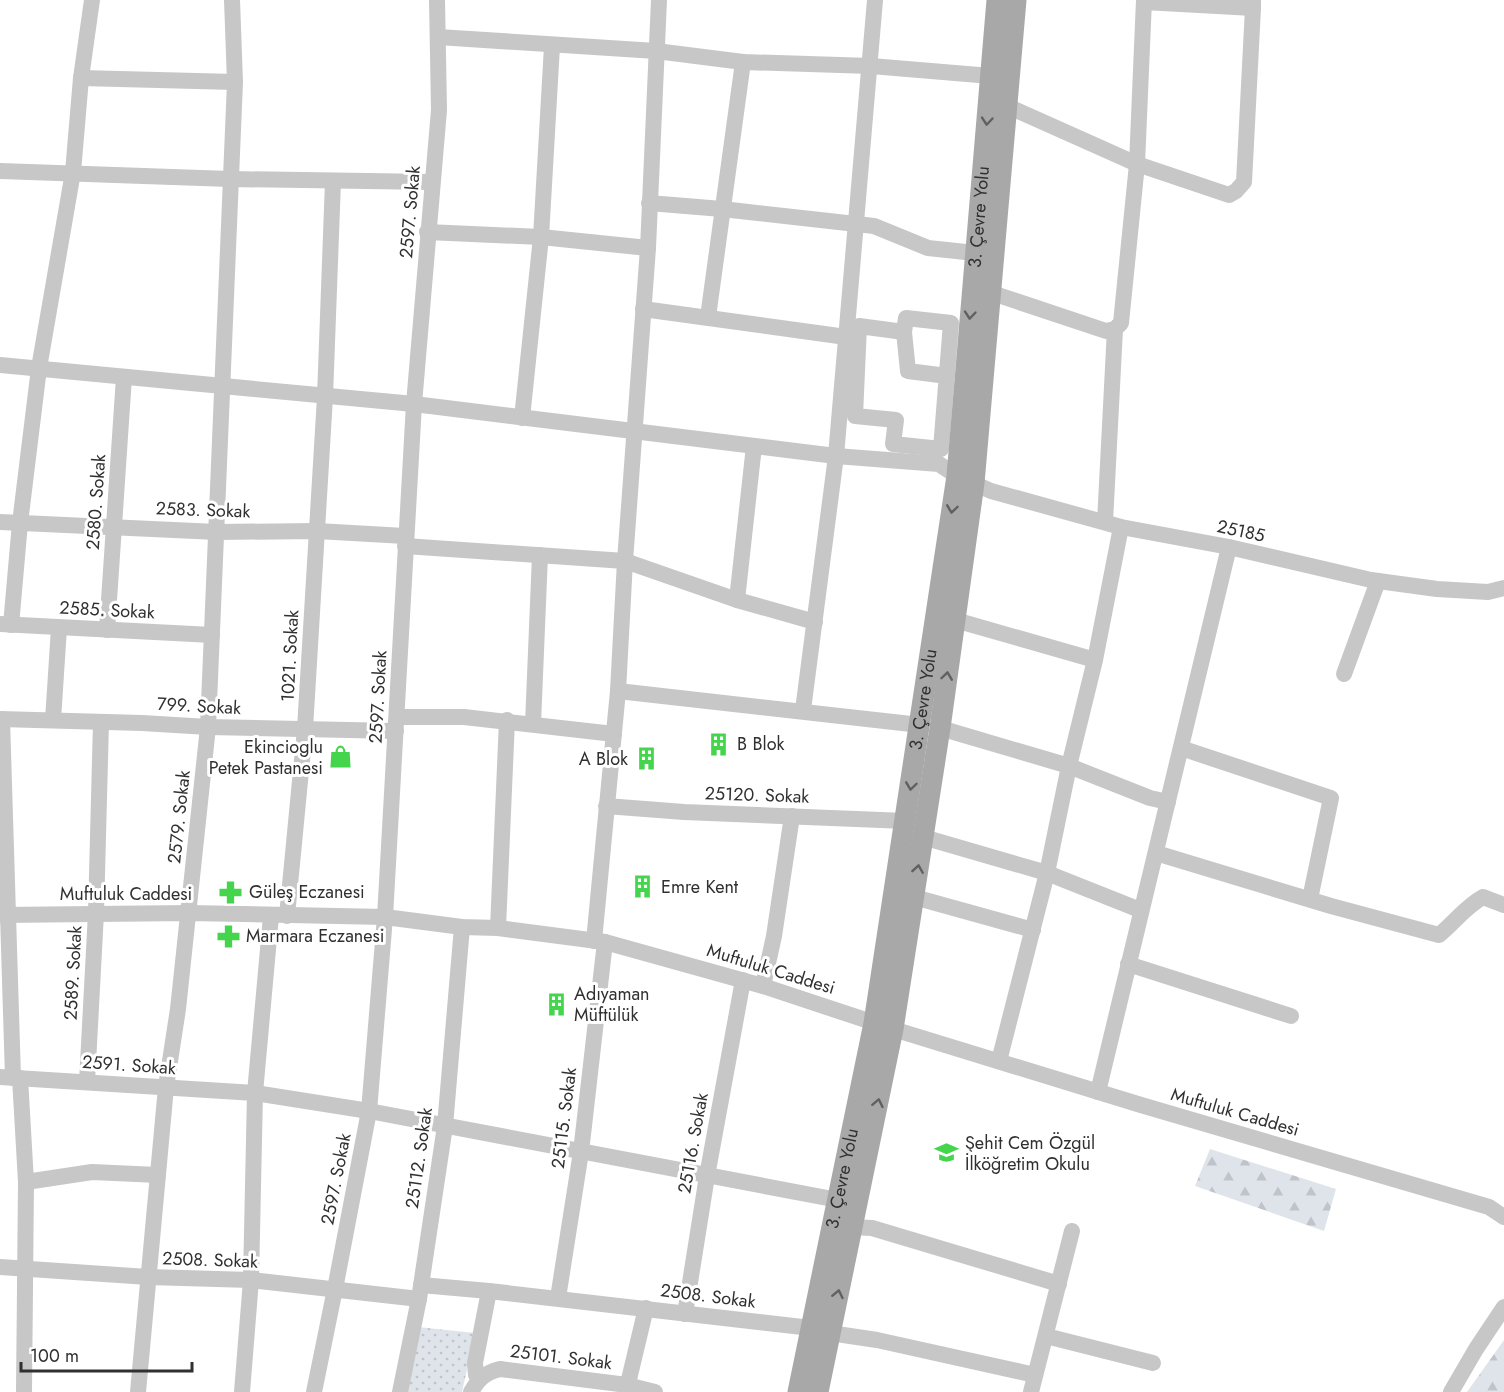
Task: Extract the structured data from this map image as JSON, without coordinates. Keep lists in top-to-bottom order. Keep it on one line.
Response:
{"streets":{"main road":["3. Çevre Yolu"],"street":["2597. Sokak","2580. Sokak","2583. Sokak","25185","2585. Sokak","1021. Sokak","799. Sokak","25120. Sokak","2579. Sokak","Muftuluk Caddesi","2589. Sokak","2591. Sokak","25115. Sokak","25116. Sokak","25112. Sokak","2508. Sokak","25101. Sokak"]},"crossings":[["2597. Sokak","2583. Sokak"],["2597. Sokak","25185"],["2597. Sokak","799. Sokak"],["2597. Sokak","Muftuluk Caddesi"],["2597. Sokak","2591. Sokak"],["2597. Sokak","2508. Sokak"],["3. Çevre Yolu","25185"],["3. Çevre Yolu","25120. Sokak"],["3. Çevre Yolu","Muftuluk Caddesi"],["3. Çevre Yolu","2591. Sokak"],["3. Çevre Yolu","2508. Sokak"],["2580. Sokak","2583. Sokak"],["2580. Sokak","25185"],["2580. Sokak","2585. Sokak"],["2583. Sokak","1021. Sokak"],["2583. Sokak","2579. Sokak"],["2583. Sokak","25115. Sokak"],["25185","1021. Sokak"],["25185","2579. Sokak"],["25185","25115. Sokak"],["2585. Sokak","2579. Sokak"],["1021. Sokak","799. Sokak"],["1021. Sokak","Muftuluk Caddesi"],["1021. Sokak","2591. Sokak"],["1021. Sokak","2508. Sokak"],["799. Sokak","2579. Sokak"],["799. Sokak","2589. Sokak"],["799. Sokak","25115. Sokak"],["25120. Sokak","25115. Sokak"],["2579. Sokak","Muftuluk Caddesi"],["2579. Sokak","2591. Sokak"],["2579. Sokak","2508. Sokak"],["Muftuluk Caddesi","2589. Sokak"],["Muftuluk Caddesi","25115. Sokak"],["Muftuluk Caddesi","25116. Sokak"],["Muftuluk Caddesi","25112. Sokak"],["2589. Sokak","2591. Sokak"],["2591. Sokak","25115. Sokak"],["2591. Sokak","25116. Sokak"],["2591. Sokak","25112. Sokak"],["25115. Sokak","2508. Sokak"],["25116. Sokak","2508. Sokak"],["25112. Sokak","2508. Sokak"]],"places":{"building":["B Blok","A Blok","Emre Kent","Adıyaman Müftülük"],"shop":["Ekincioglu Petek Pastanesi"],"pharmacy":["Güleş Eczanesi","Marmara Eczanesi"],"school or university":["Şehit Cem Özgül İlköğretim Okulu"]},"scale_bar":"100 m"}
